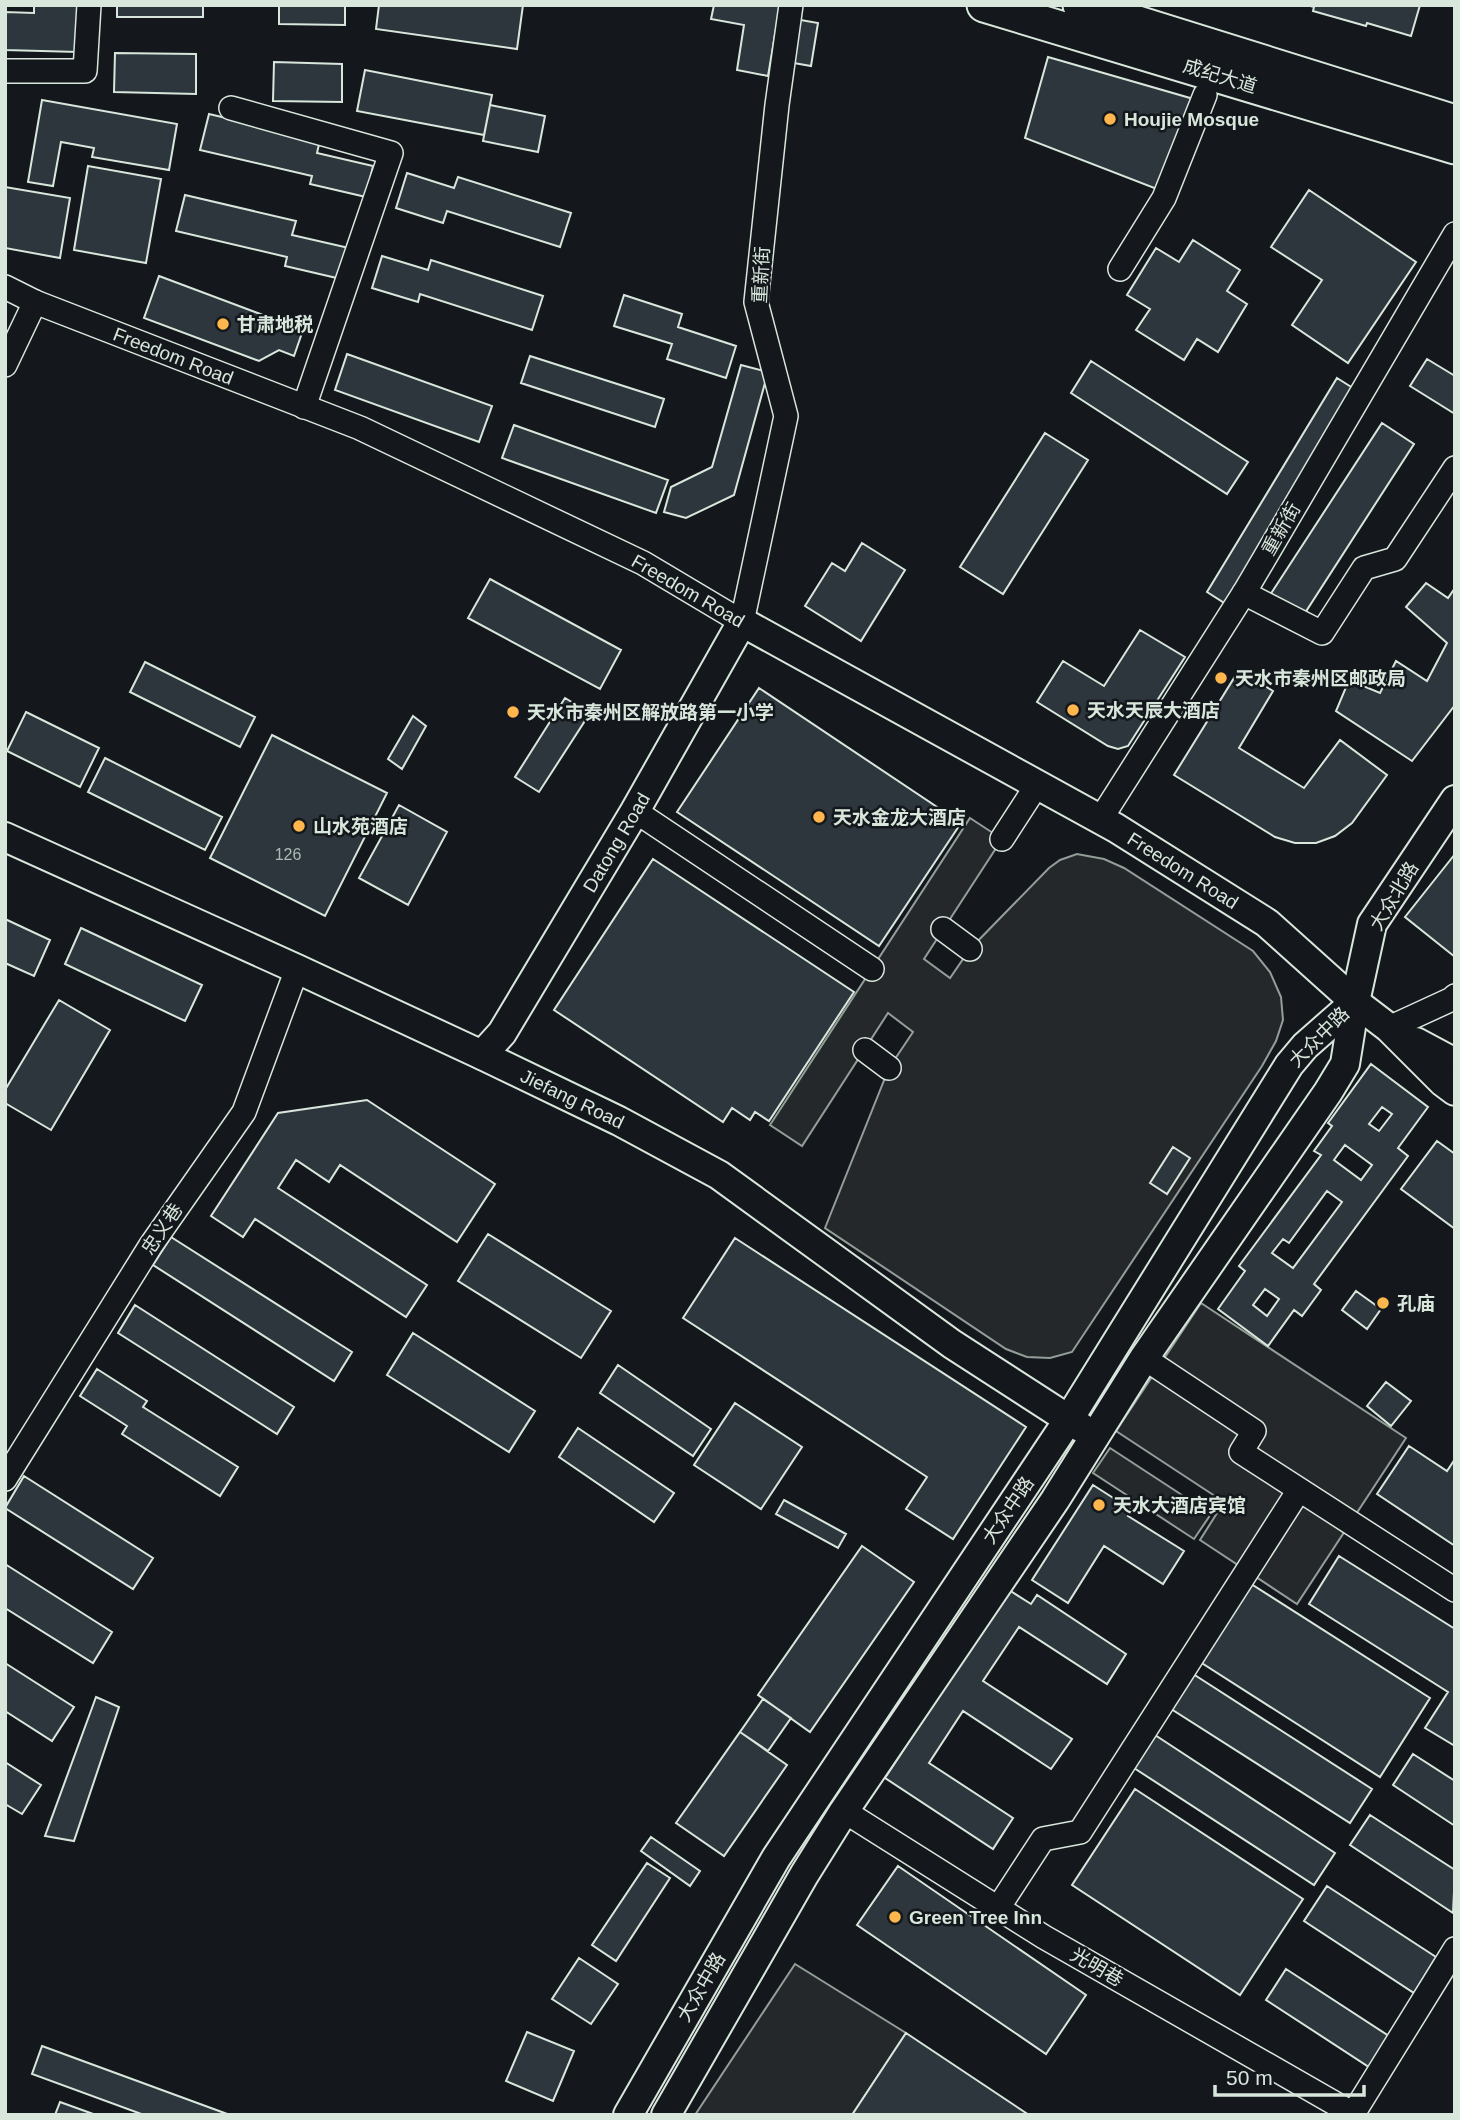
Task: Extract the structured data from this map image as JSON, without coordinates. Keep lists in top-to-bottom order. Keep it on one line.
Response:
{"streets":{"highway":["成纪大道"],"main road":["Freedom Road","Datong Road","大众北路","大众中路","Jiefang Road"],"street":["重新街","忠义巷","光明巷"]},"crossings":[["重新街","Freedom Road"],["重新街","Datong Road"],["Freedom Road","Datong Road"],["Freedom Road","大众北路"],["Freedom Road","大众中路"],["Datong Road","Jiefang Road"],["大众北路","大众中路"],["大众中路","Jiefang Road"],["大众中路","光明巷"],["Jiefang Road","忠义巷"]],"places":["Houjie Mosque","甘肃地税","天水市秦州区邮政局","天水天辰大酒店","天水市秦州区解放路第一小学","天水金龙大酒店","山水苑酒店","孔庙","天水大酒店宾馆","Green Tree Inn"],"house_numbers":["126"],"scale_bar":"50 m"}
